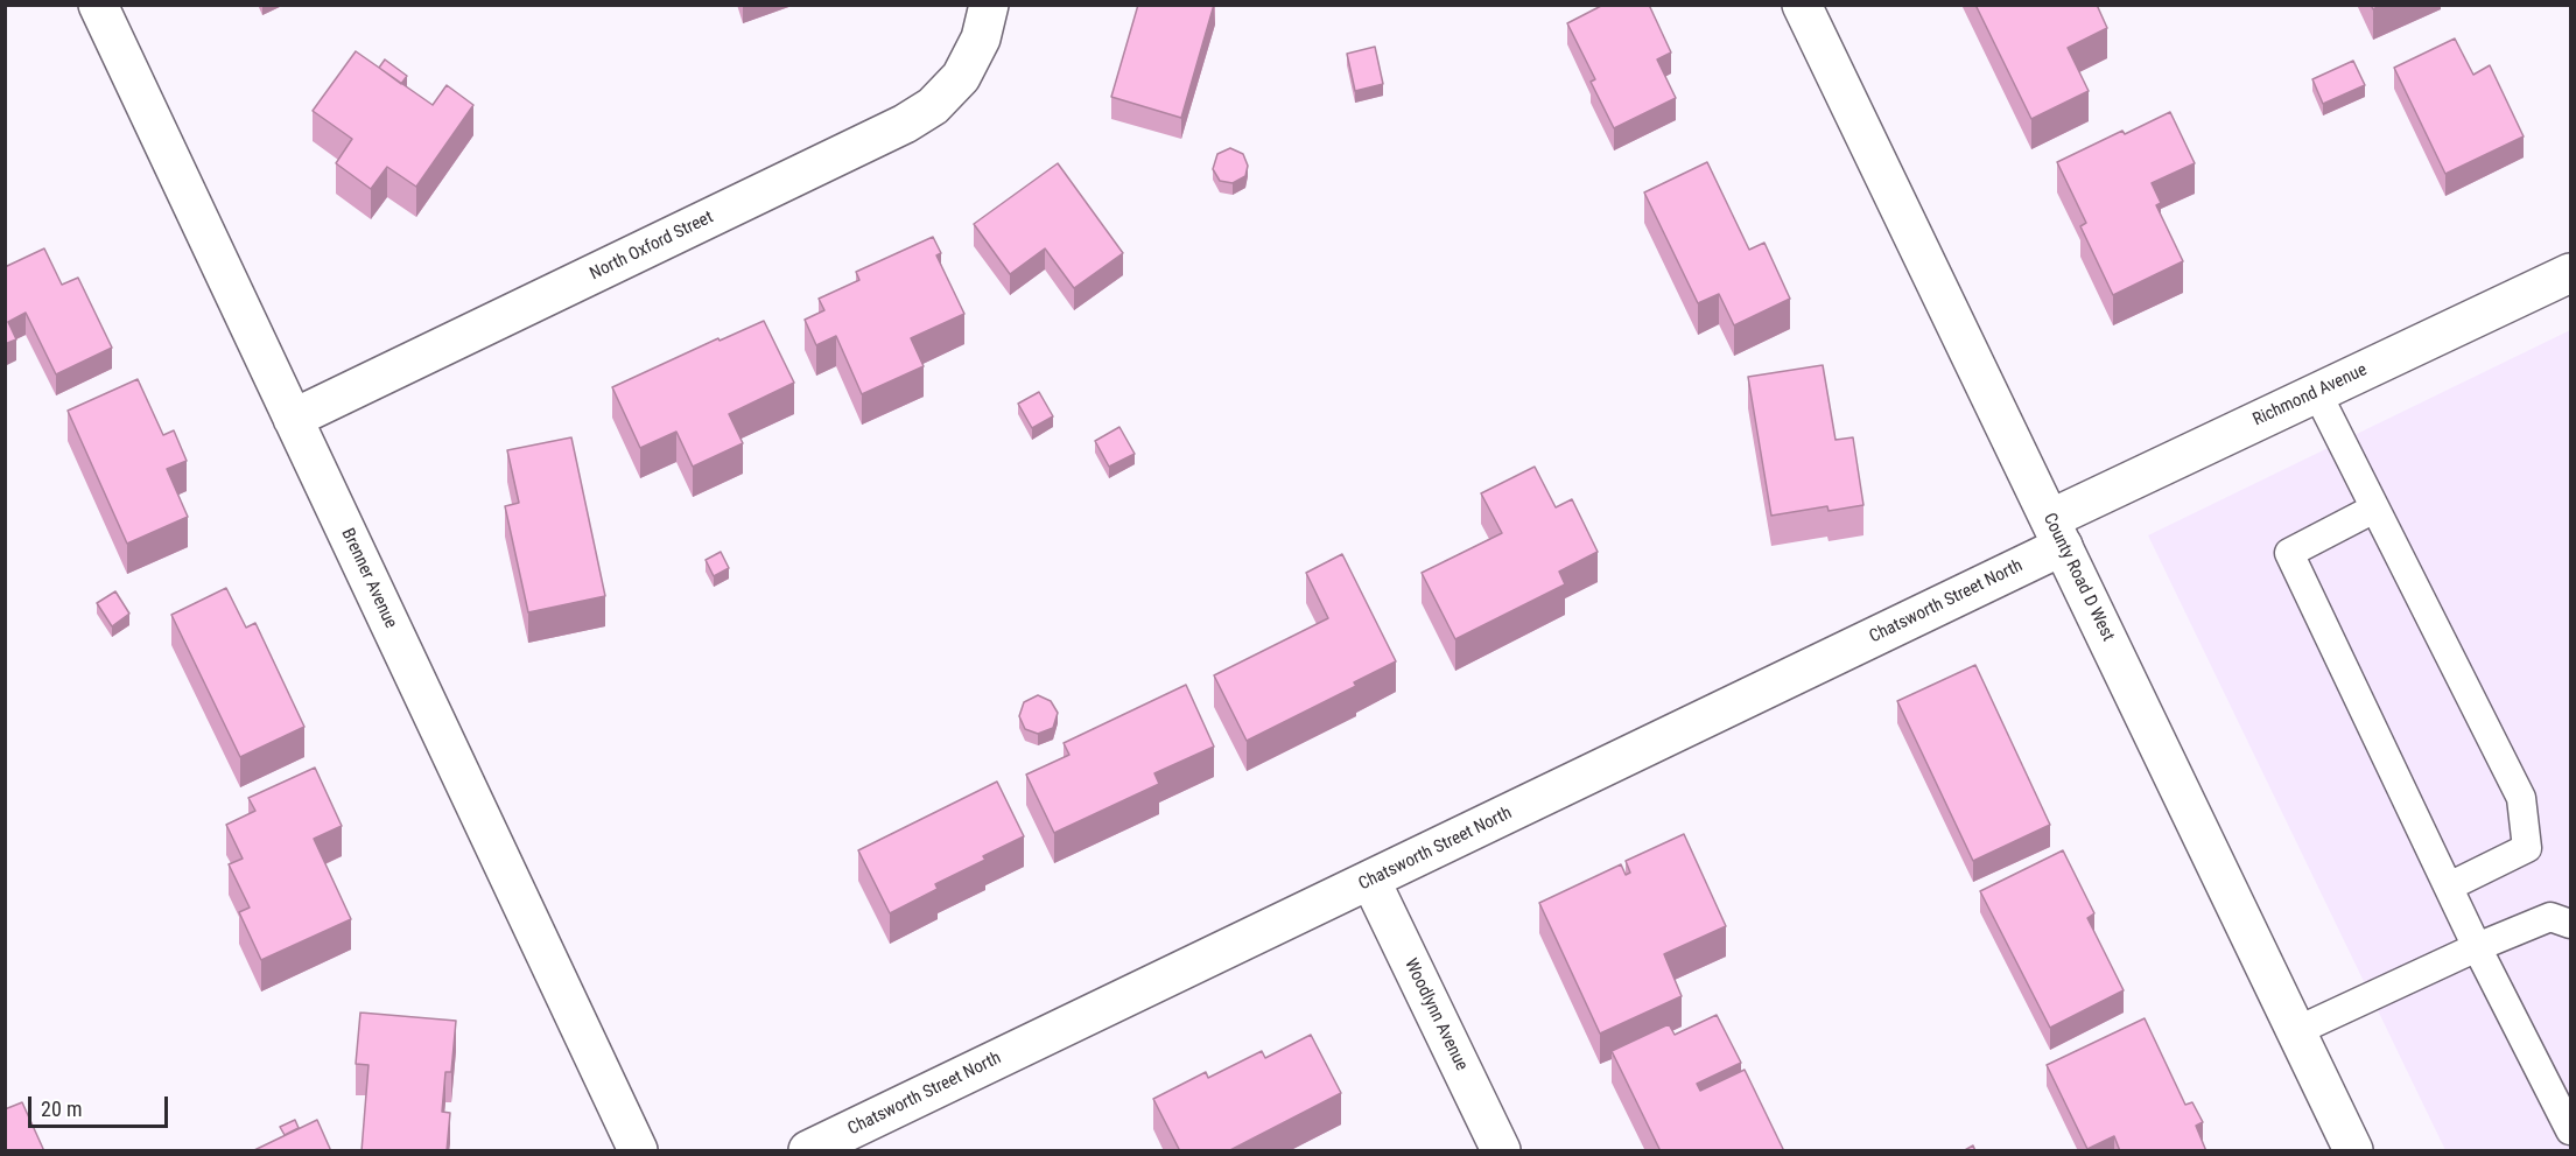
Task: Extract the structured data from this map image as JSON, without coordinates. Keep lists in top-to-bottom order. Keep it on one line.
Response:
{"streets":{"street":["North Oxford Street","Richmond Avenue","County Road D West","Brenner Avenue","Chatsworth Street North","Woodlynn Avenue"]},"crossings":[["North Oxford Street","Brenner Avenue"],["Richmond Avenue","County Road D West"],["Richmond Avenue","Chatsworth Street North"],["County Road D West","Chatsworth Street North"],["Chatsworth Street North","Woodlynn Avenue"]],"scale_bar":"20 m"}
